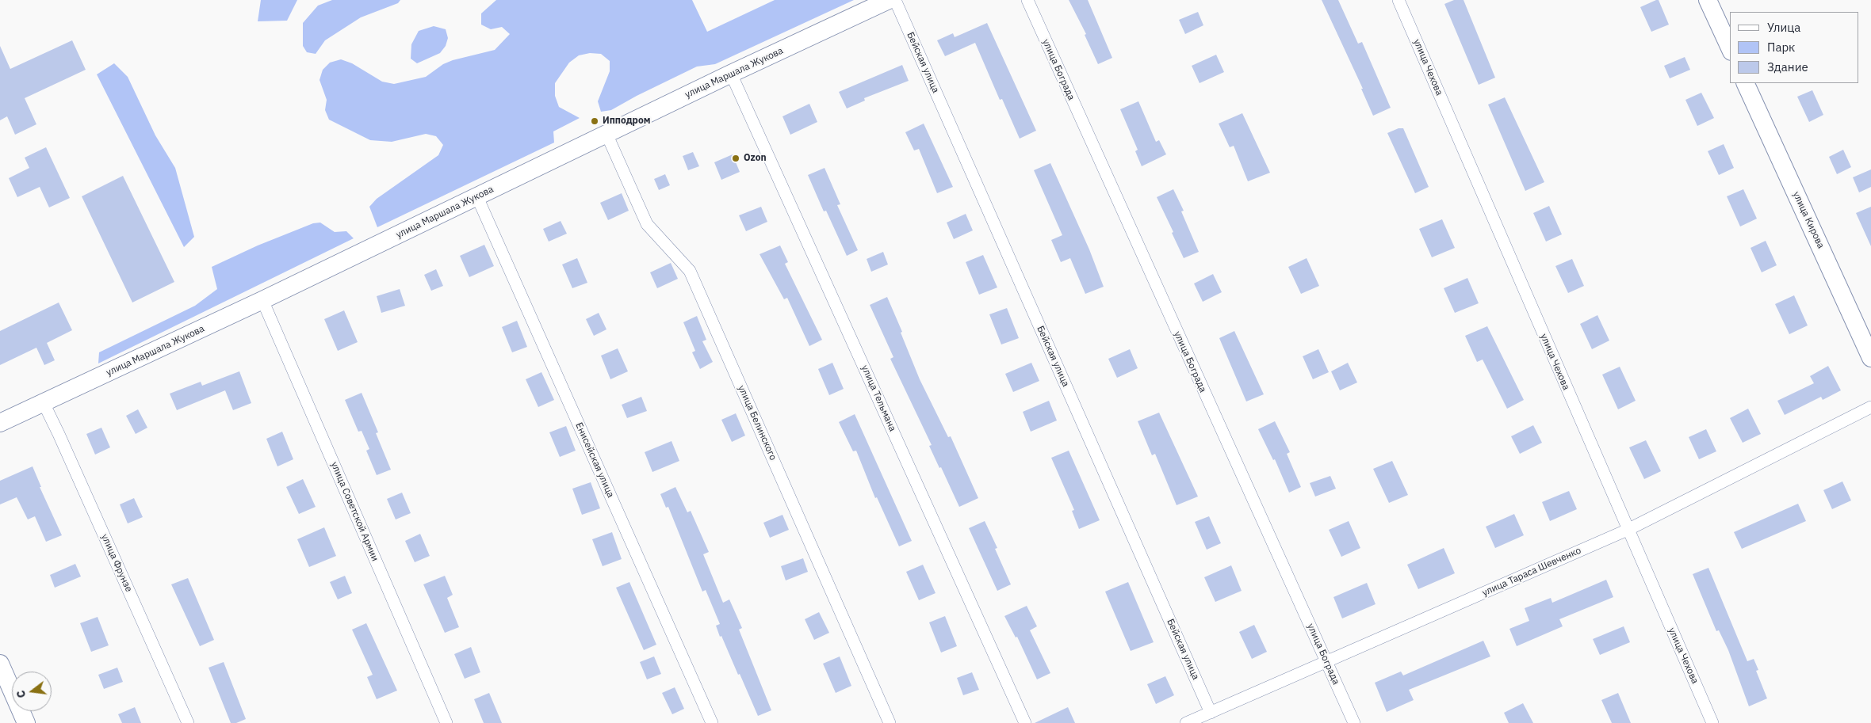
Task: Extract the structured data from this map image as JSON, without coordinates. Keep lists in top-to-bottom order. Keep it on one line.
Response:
{"streets":{"main road":["улица Маршала Жукова","улица Кирова"],"street":["Бейская улица","улица Чехова","улица Бограда","улица Тельмана","улица Белинского","Енисейская улица","улица Советской Армии","улица Фрунзе","улица Тараса Шевченко"]},"crossings":[["Бейская улица","улица Тараса Шевченко"],["улица Чехова","улица Тараса Шевченко"],["улица Бограда","улица Тараса Шевченко"],["улица Маршала Жукова","улица Тельмана"],["улица Маршала Жукова","улица Белинского"],["улица Маршала Жукова","Енисейская улица"],["улица Маршала Жукова","улица Советской Армии"],["улица Маршала Жукова","улица Фрунзе"]],"places":["Ипподром","Ozon"],"legend":["Улица","Парк","Здание"],"north":"left"}
